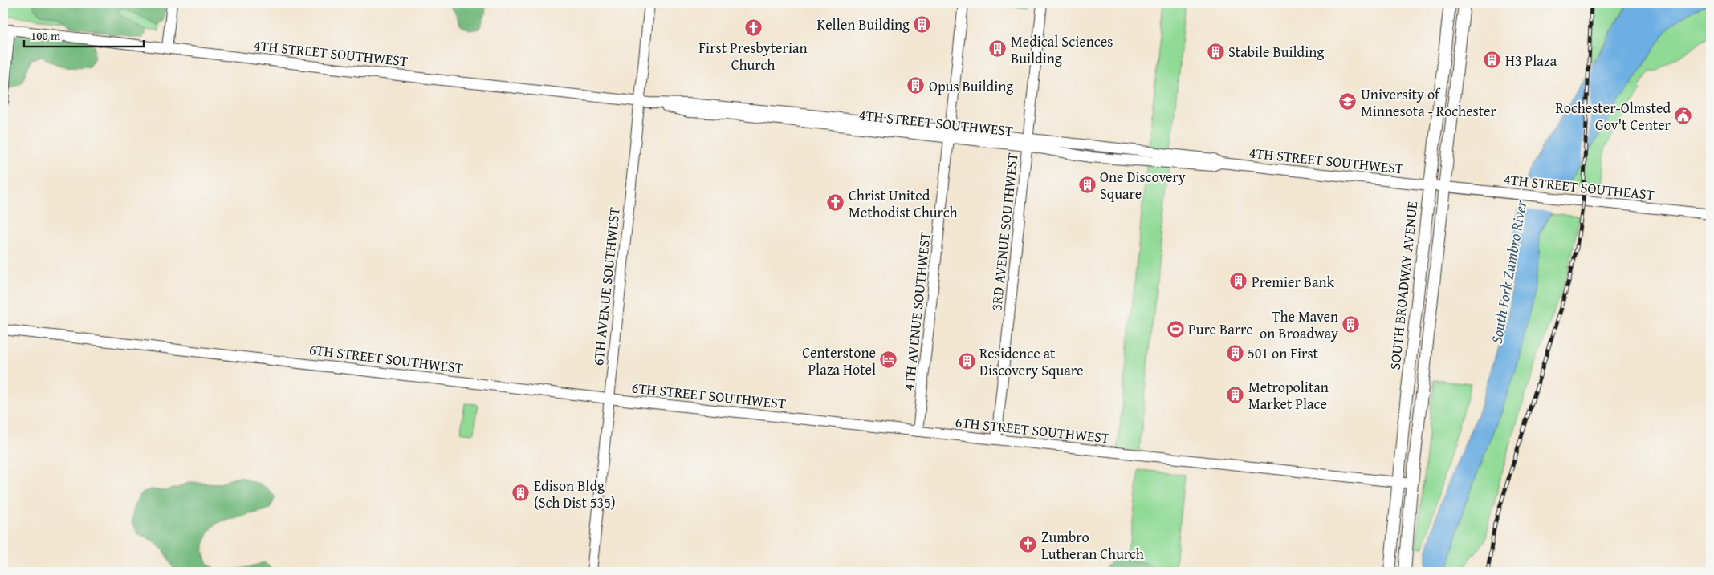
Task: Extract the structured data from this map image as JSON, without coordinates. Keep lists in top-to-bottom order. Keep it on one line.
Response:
{"streets":{"main road":["SOUTH BROADWAY AVENUE"],"street":["4TH STREET SOUTHWEST","4TH STREET SOUTHEAST","3RD AVENUE SOUTHWEST","6TH AVENUE SOUTHWEST","4TH AVENUE SOUTHWEST","6TH STREET SOUTHWEST"]},"crossings":[["4TH STREET SOUTHWEST","4TH STREET SOUTHEAST"],["4TH STREET SOUTHWEST","3RD AVENUE SOUTHWEST"],["4TH STREET SOUTHWEST","SOUTH BROADWAY AVENUE"],["4TH STREET SOUTHWEST","6TH AVENUE SOUTHWEST"],["4TH STREET SOUTHWEST","4TH AVENUE SOUTHWEST"],["3RD AVENUE SOUTHWEST","6TH STREET SOUTHWEST"],["SOUTH BROADWAY AVENUE","6TH STREET SOUTHWEST"],["6TH AVENUE SOUTHWEST","6TH STREET SOUTHWEST"],["4TH AVENUE SOUTHWEST","6TH STREET SOUTHWEST"]],"water":["South Fork Zumbro River"],"places":{"building":["Kellen Building","Medical Sciences Building","Stabile Building","H3 Plaza","Opus Building","One Discovery Square","Premier Bank","The Maven on Broadway","501 on First","Residence at Discovery Square","Metropolitan Market Place","Edison Bldg (Sch Dist 535)"],"church":["First Presbyterian Church","Christ United Methodist Church","Zumbro Lutheran Church"],"school or university":["University of Minnesota - Rochester"],"public building":["Rochester-Olmsted Gov't Center"],"sports":["Pure Barre"],"hotel":["Centerstone Plaza Hotel"]},"scale_bar":"100 m"}
